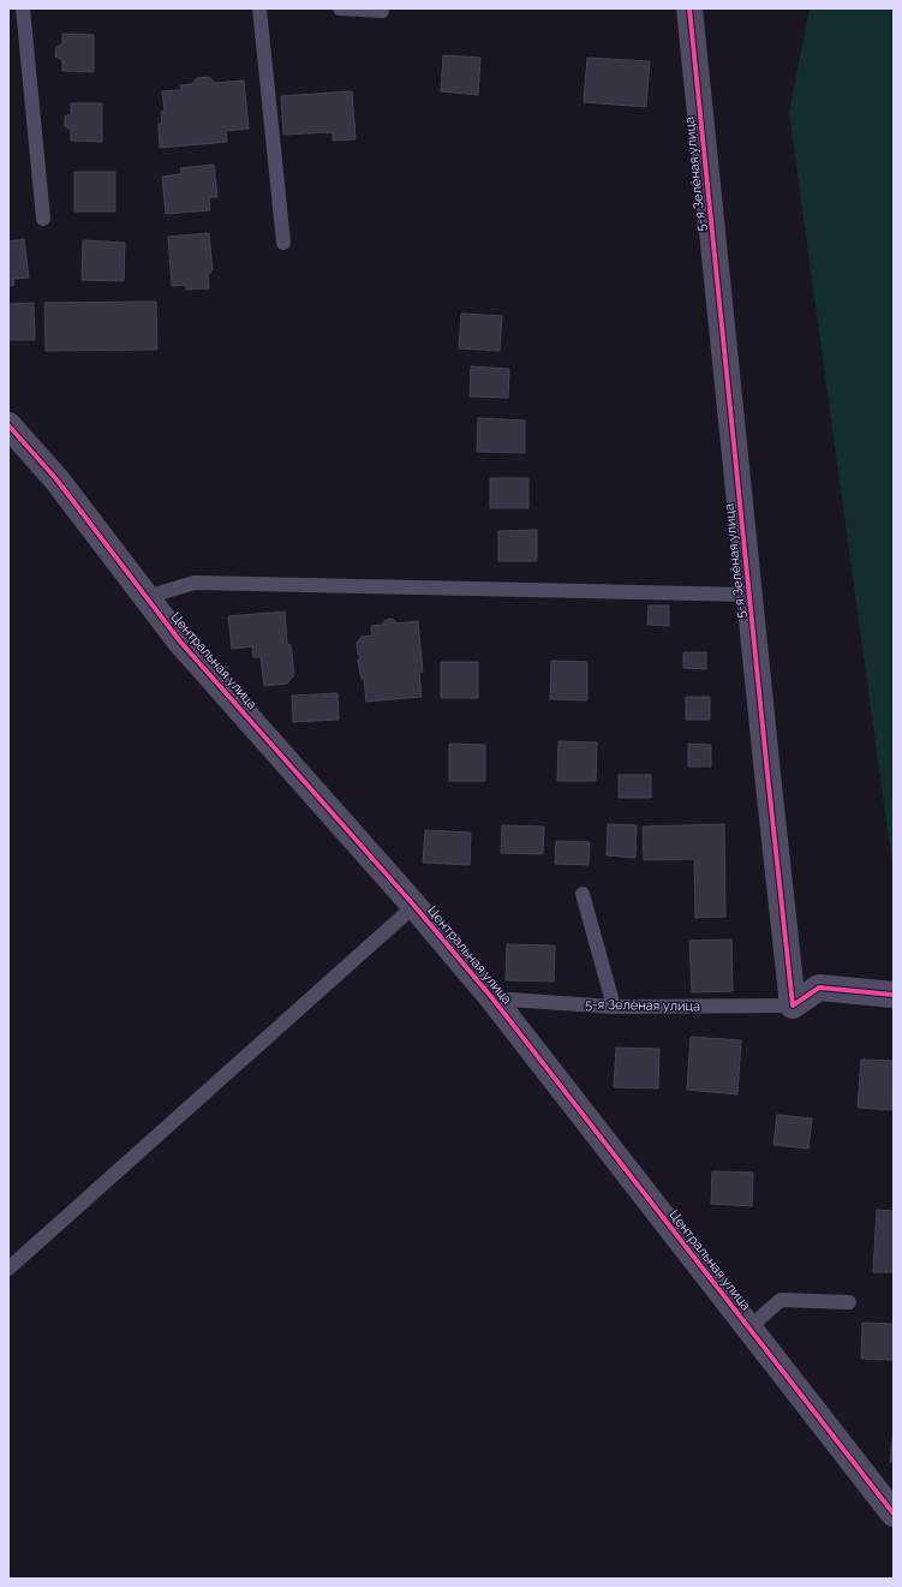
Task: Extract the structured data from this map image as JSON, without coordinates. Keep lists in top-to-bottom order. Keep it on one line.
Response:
{"streets":{"street":["5-я Зелёная улица","Центральная улица"]},"crossings":[["5-я Зелёная улица","Центральная улица"]]}
